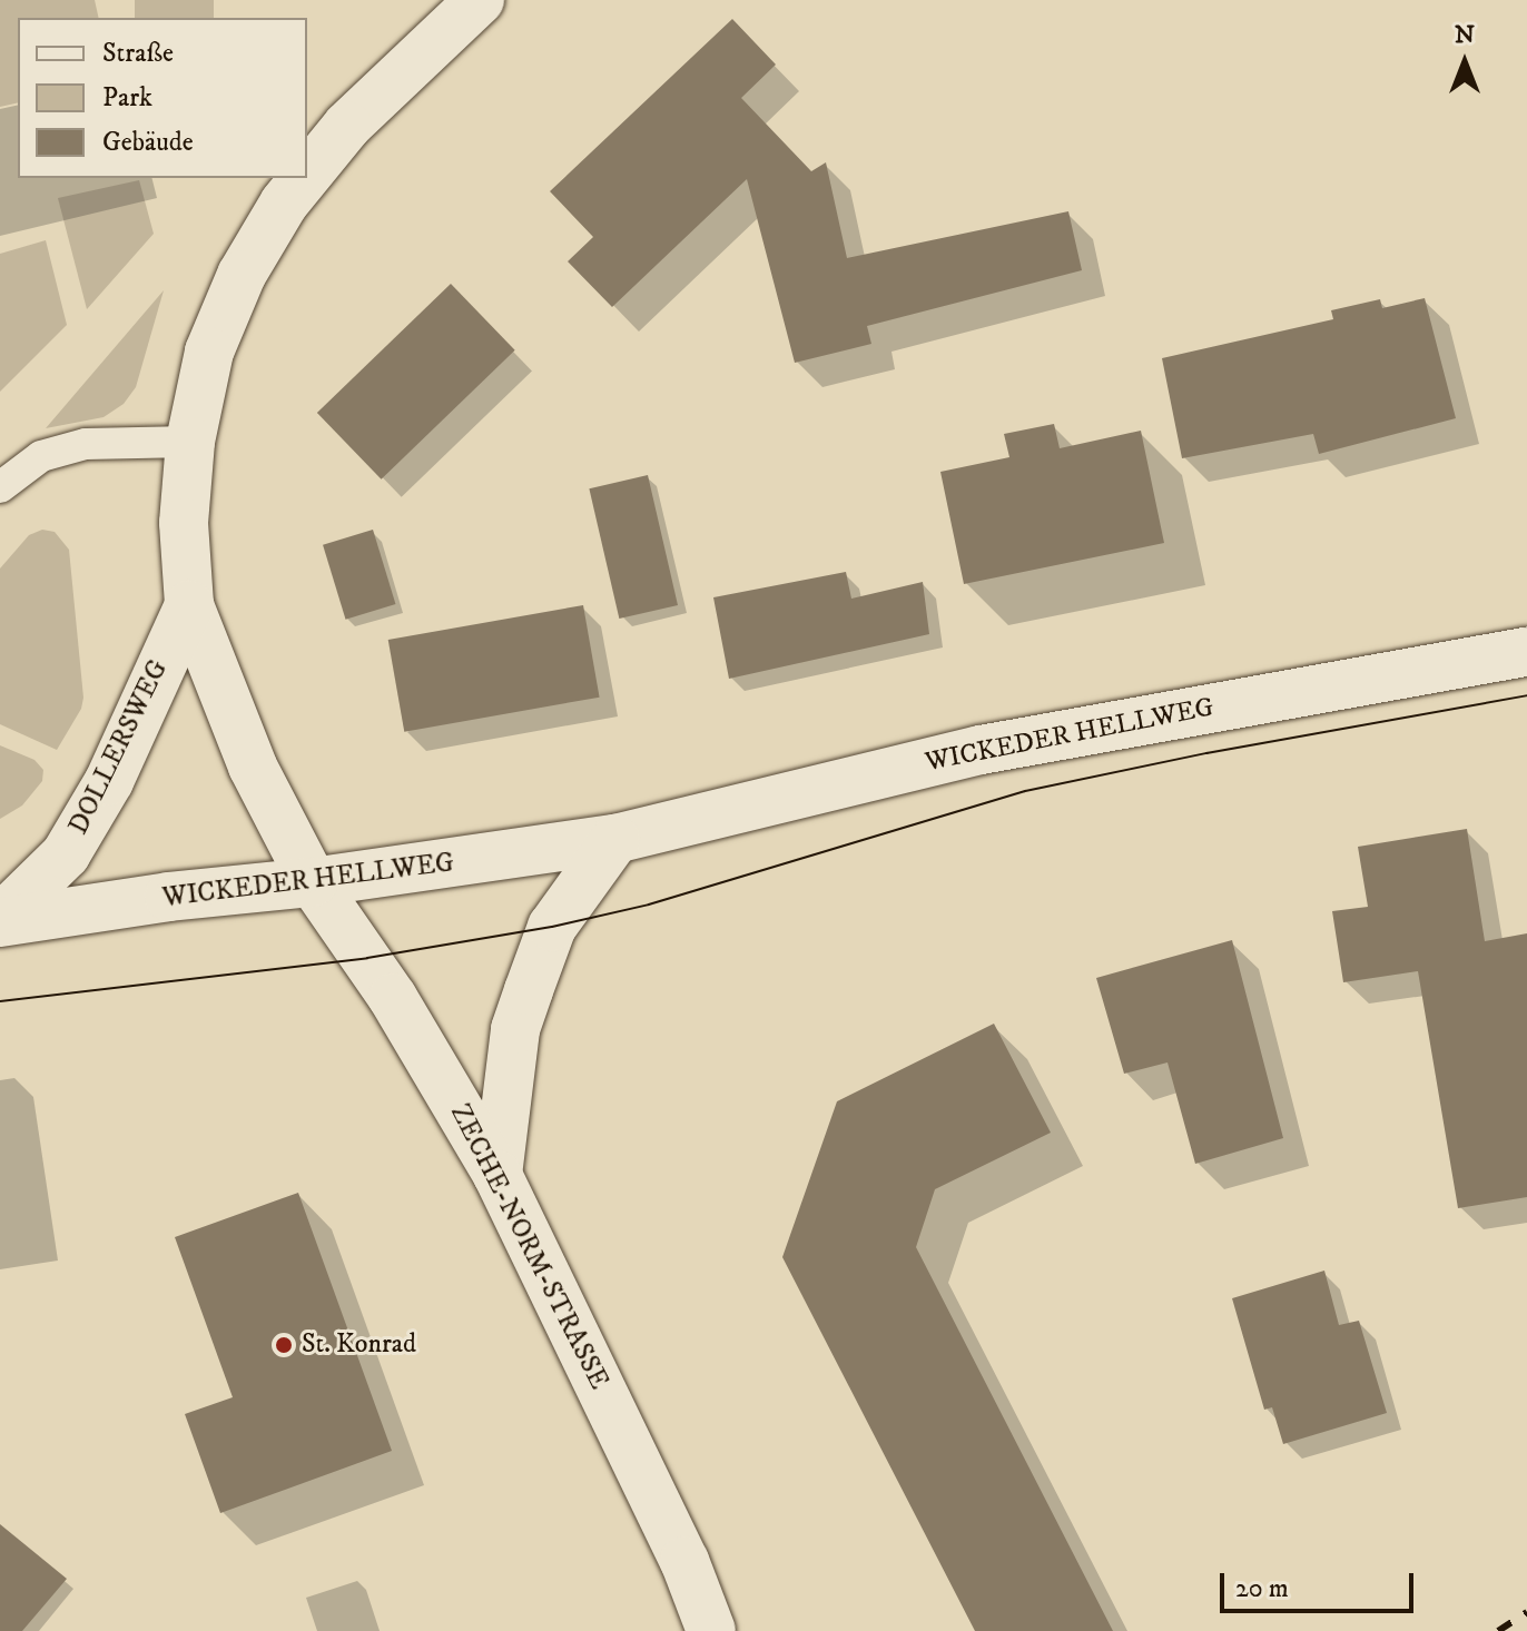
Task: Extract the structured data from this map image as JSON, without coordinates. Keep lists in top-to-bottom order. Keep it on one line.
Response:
{"streets":{"main road":["WICKEDER HELLWEG","DOLLERSWEG","ZECHE-NORM-STRASSE"]},"crossings":[["WICKEDER HELLWEG","DOLLERSWEG"],["WICKEDER HELLWEG","ZECHE-NORM-STRASSE"],["DOLLERSWEG","ZECHE-NORM-STRASSE"]],"places":["St. Konrad"],"legend":["Straße","Park","Gebäude"],"scale_bar":"20 m","north":"top"}
